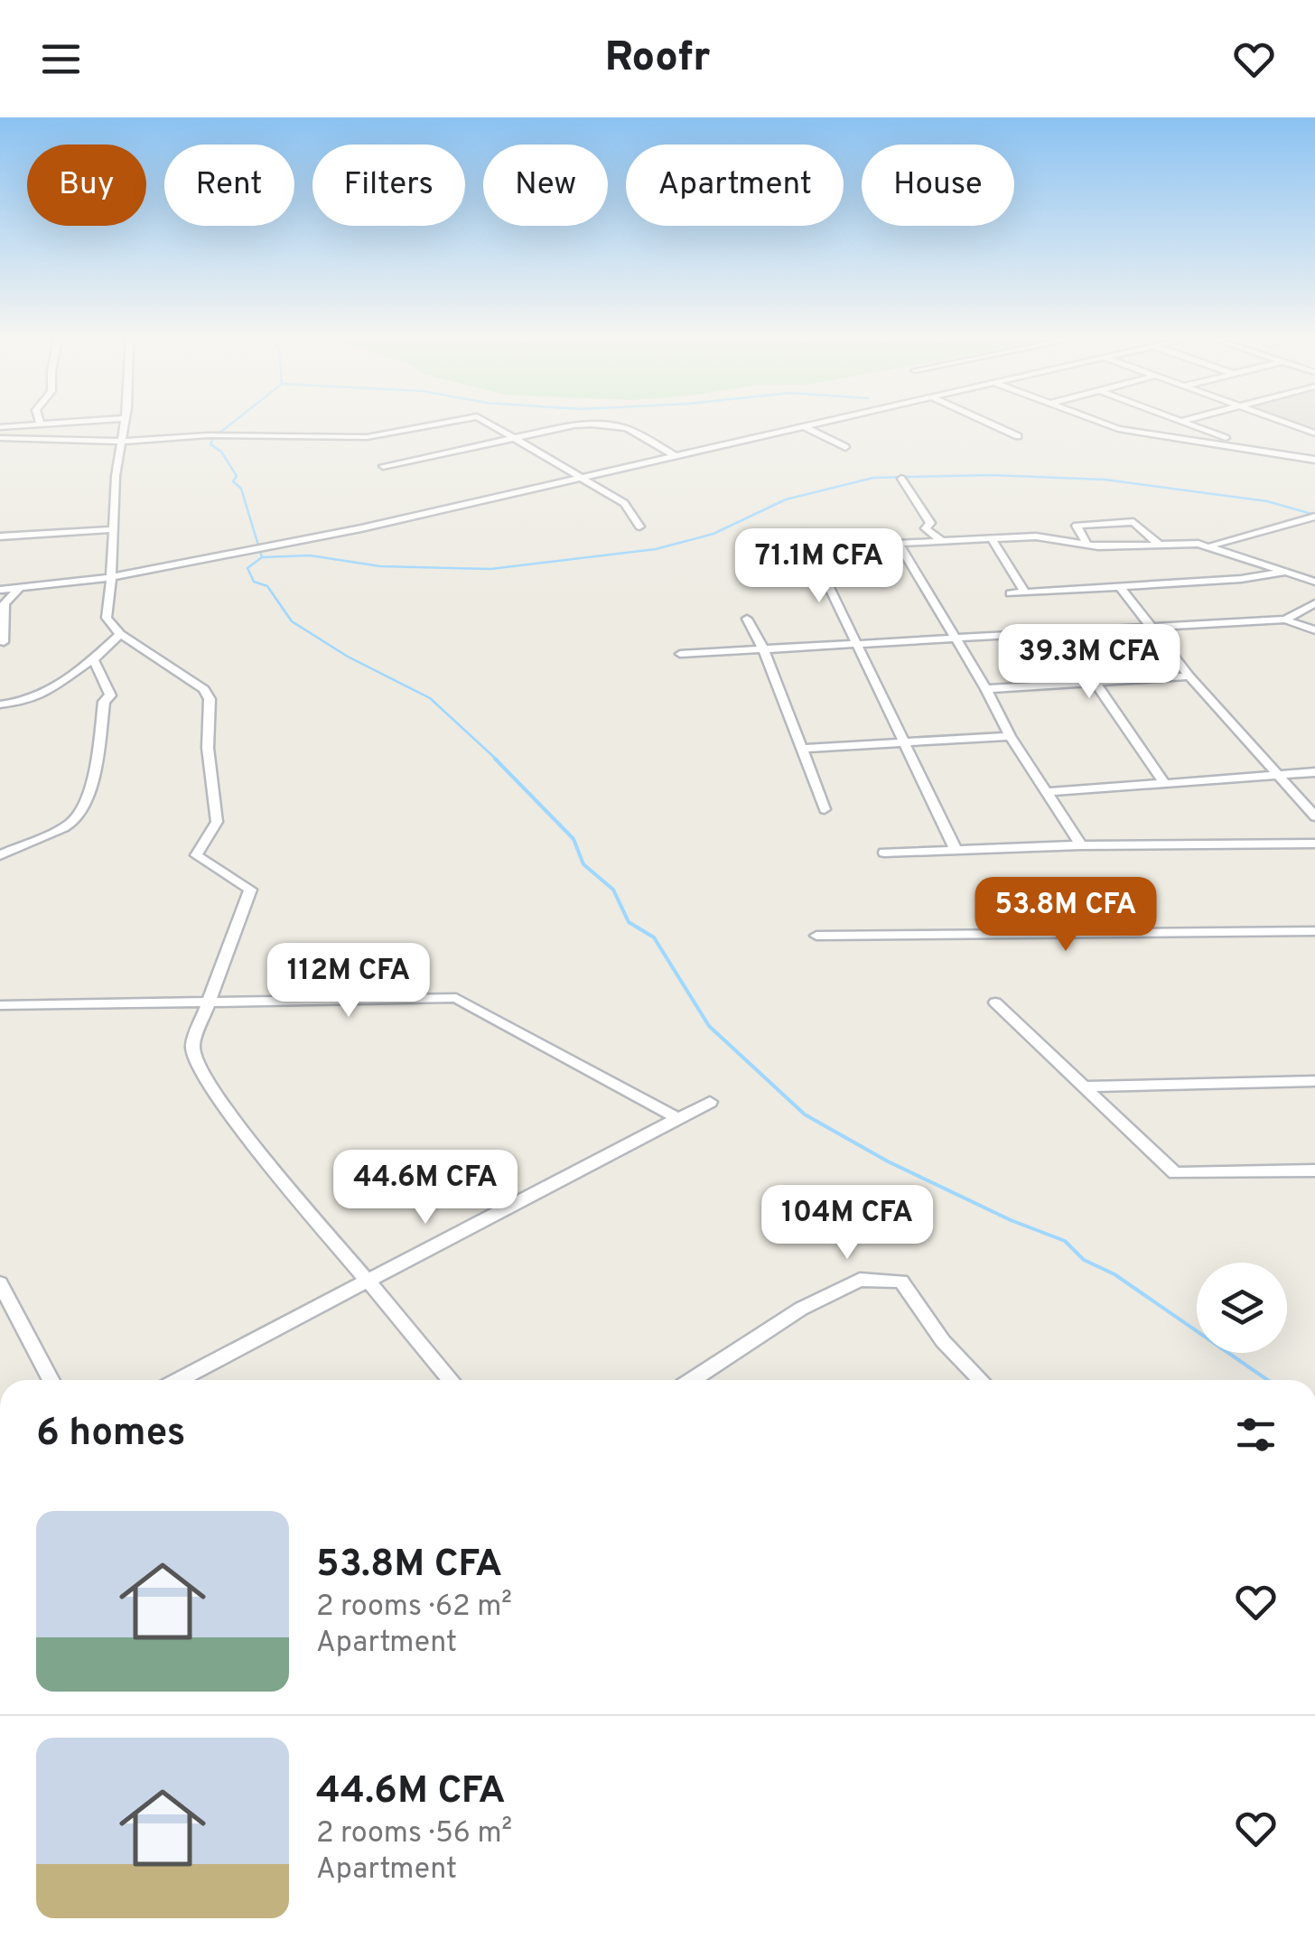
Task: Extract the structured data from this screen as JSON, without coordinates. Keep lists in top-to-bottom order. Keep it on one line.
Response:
{"page":{"header":"Roofr","chip":["Buy","Rent","Filters","New","Apartment","House"],"price":["71.1M CFA","39.3M CFA","53.8M CFA","112M CFA","44.6M CFA","104M CFA"],"heading":"6 homes","list":[{"name":"53.8M CFA","note":"2 rooms · 62 m² · Apartment"},{"name":"44.6M CFA","note":"2 rooms · 56 m² · Apartment"}]}}
